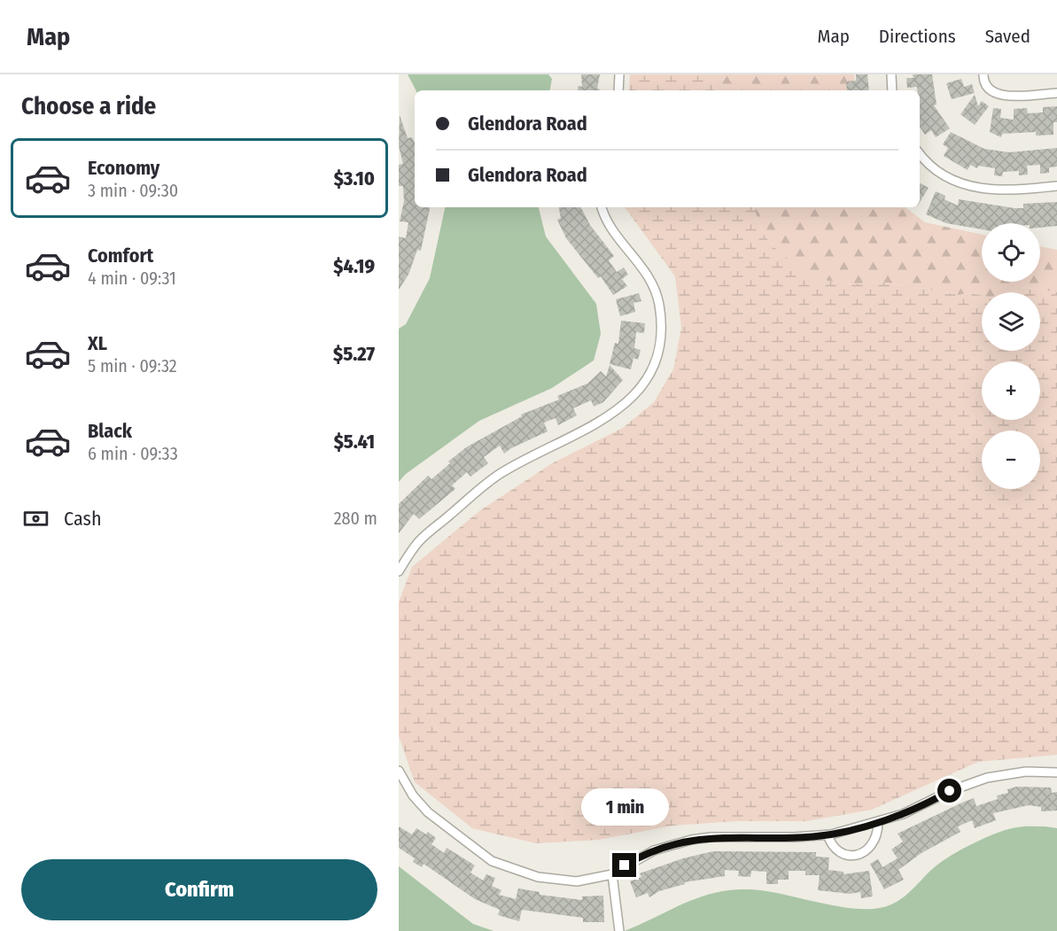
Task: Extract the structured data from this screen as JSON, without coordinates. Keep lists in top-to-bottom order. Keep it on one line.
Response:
{"page":{"header":"Map","nav":["Map","Directions","Saved"],"heading":"Choose a ride","banner":["Glendora Road","Glendora Road"],"list":[{"name":"Economy","note":"3 min · 09:30","value":"$3.10"},{"name":"Comfort","note":"4 min · 09:31","value":"$4.19"},{"name":"XL","note":"5 min · 09:32","value":"$5.27"},{"name":"Black","note":"6 min · 09:33","value":"$5.41"}],"map_buttons":["+","−"],"pay":["Cash","280 m"],"bubble":"1 min","buttons":"Confirm"}}
